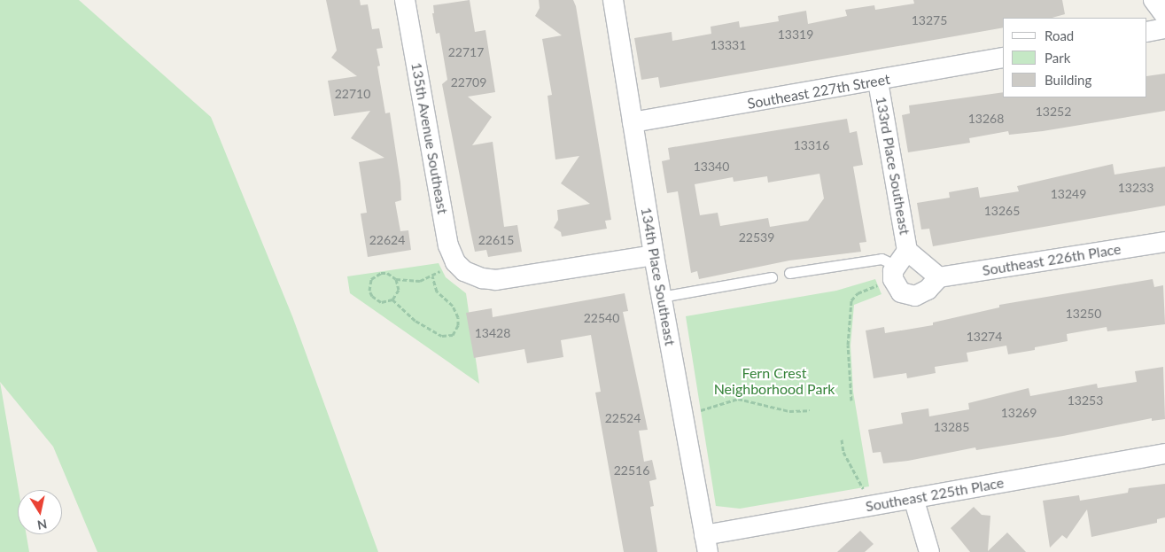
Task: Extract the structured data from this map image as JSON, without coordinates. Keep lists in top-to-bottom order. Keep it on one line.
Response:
{"streets":{"street":["Southeast 227th Street","135th Avenue Southeast","133rd Place Southeast","Southeast 226th Place","134th Place Southeast","Southeast 225th Place"]},"crossings":[["Southeast 227th Street","133rd Place Southeast"],["Southeast 227th Street","134th Place Southeast"],["133rd Place Southeast","Southeast 226th Place"],["134th Place Southeast","Southeast 225th Place"]],"parks":["Fern Crest Neighborhood Park"],"house_numbers":["13275","13319","13331","22717","22709","22710","13252","13268","13316","13340","13233","13249","13265","22539","22624","22615","13250","22540","13428","13274","13253","13269","22524","13285","22516"],"legend":["Road","Park","Building"],"north":"bottom"}
